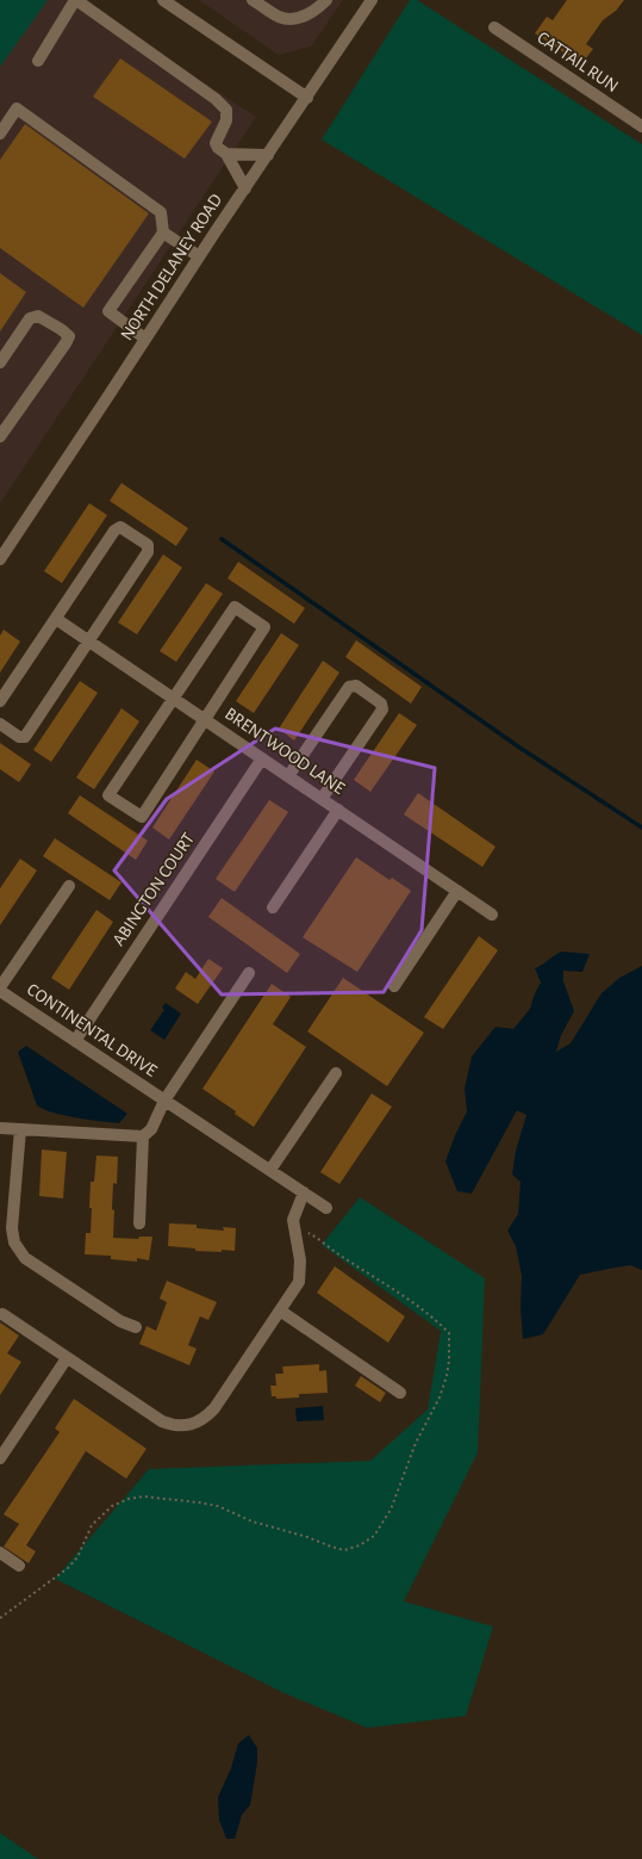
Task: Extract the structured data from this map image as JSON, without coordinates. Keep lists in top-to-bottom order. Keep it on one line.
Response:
{"streets":{"street":["CATTAIL RUN","NORTH DELANEY ROAD","BRENTWOOD LANE","ABINGTON COURT","CONTINENTAL DRIVE"]},"crossings":[["BRENTWOOD LANE","ABINGTON COURT"],["ABINGTON COURT","CONTINENTAL DRIVE"]]}
